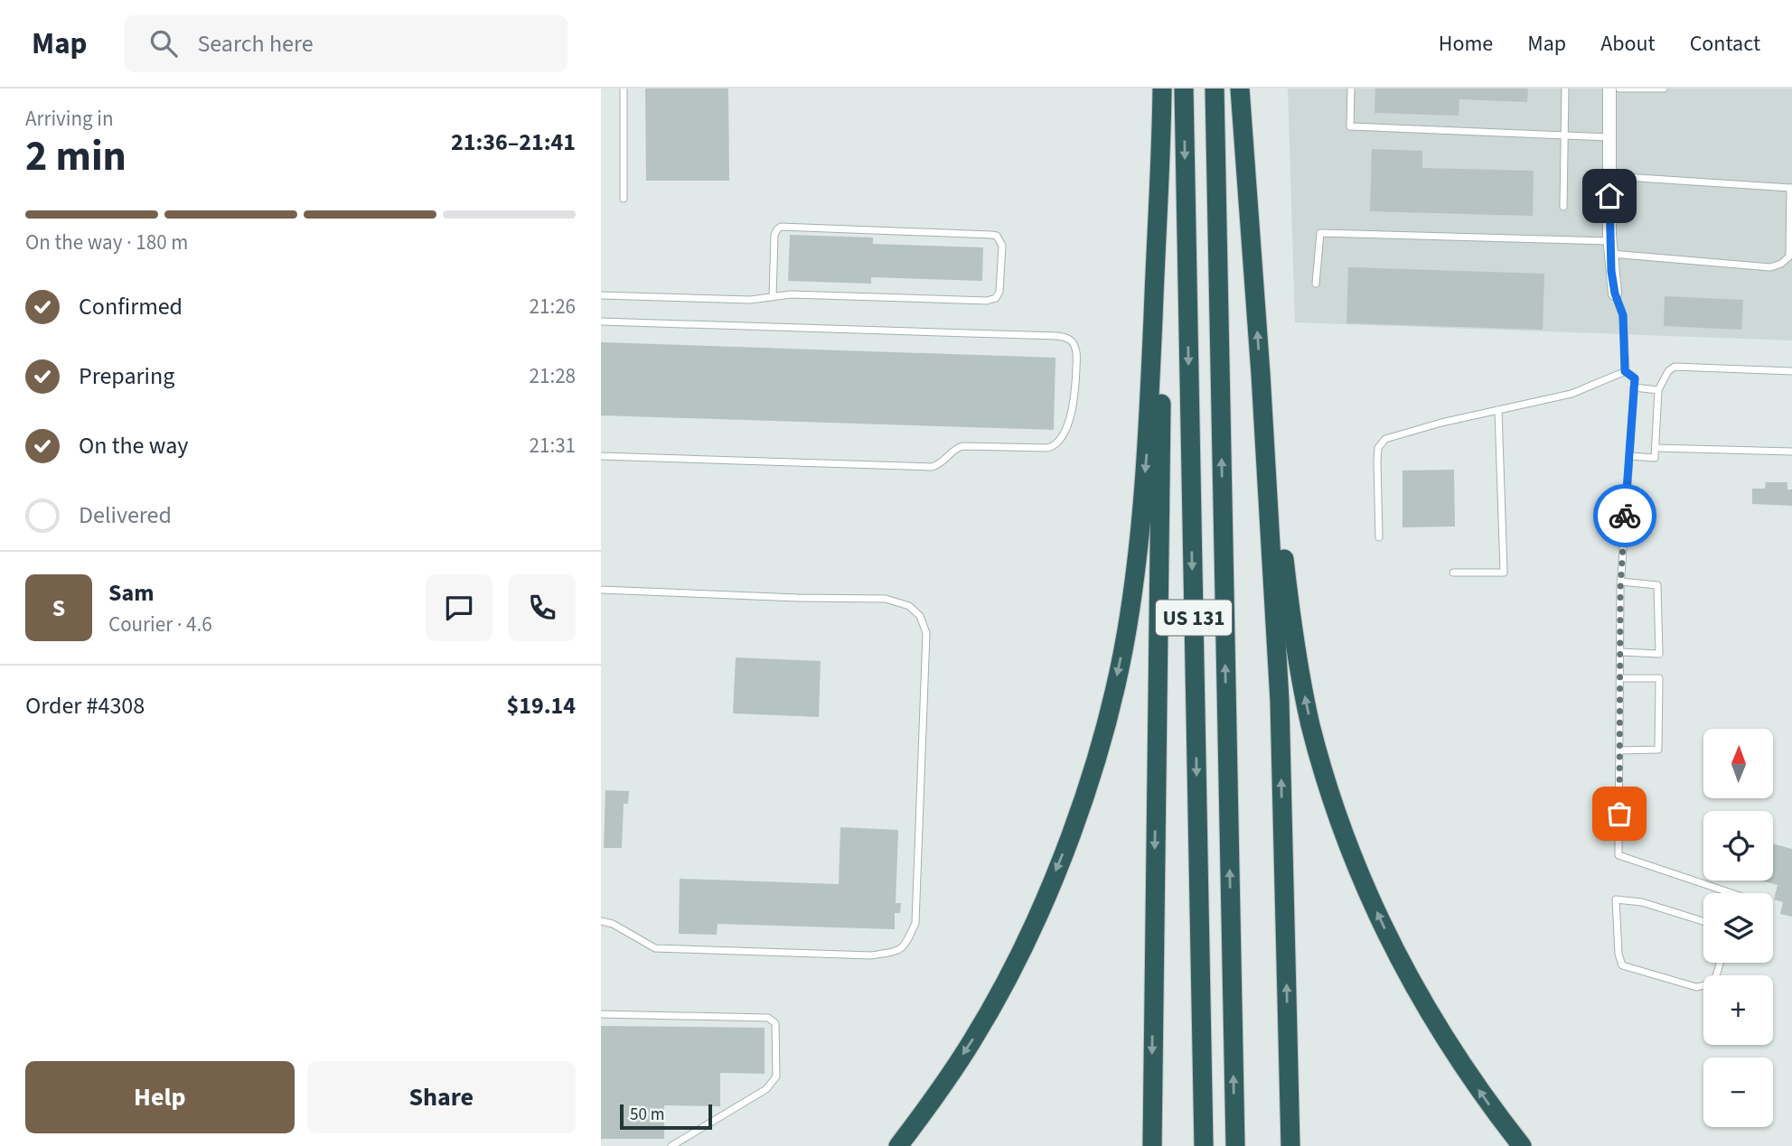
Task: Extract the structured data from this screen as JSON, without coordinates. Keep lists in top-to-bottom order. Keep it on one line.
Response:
{"streets":{"highway":["US 131"]},"scale_bar":"50 m","north":"top","page":{"header":"Map","search":"Search here","nav":["Home","Map","About","Contact"],"heading":["2 min","Arriving in","21:36–21:41"],"panel":["Sam","Courier · 4.6","Order #4308","$19.14"],"bar":"On the way · 180 m","list":[["Confirmed","21:26"],["Preparing","21:28"],["On the way","21:31"],"Delivered"],"round":"S","map_buttons":["+","−"],"buttons":["Help","Share"],"scale":"50 m"}}
